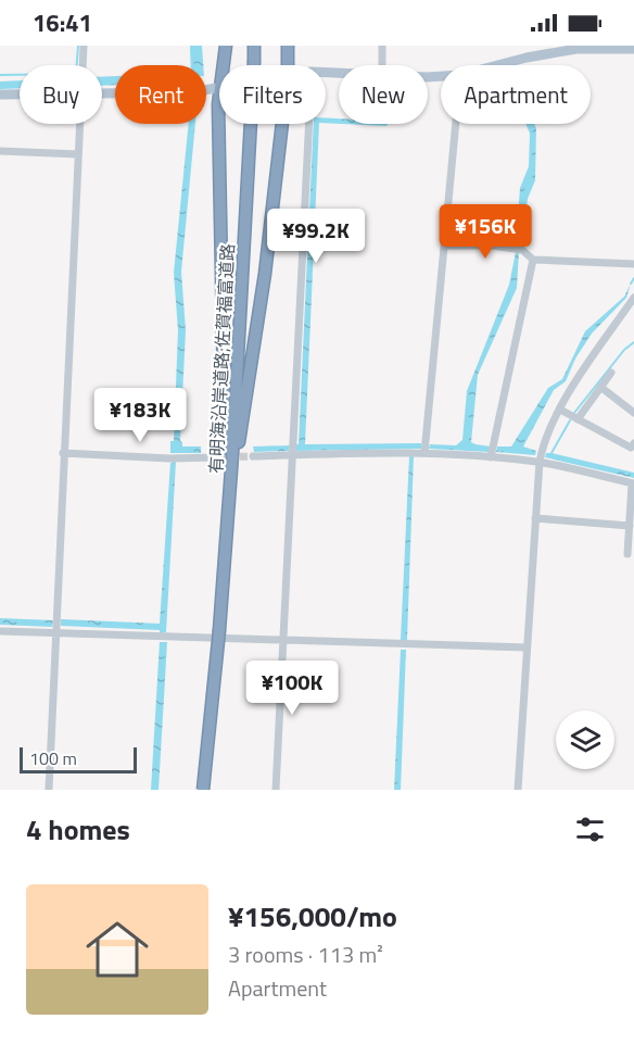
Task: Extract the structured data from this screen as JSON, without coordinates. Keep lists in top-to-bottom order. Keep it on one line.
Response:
{"streets":{"highway":["有明海沿岸道路;佐賀福富道路"]},"scale_bar":"100 m","page":{"status":"16:41","chip":["Buy","Rent","Filters","New","Apartment"],"price":["¥156K","¥99.2K","¥183K","¥100K"],"scale":"100 m","heading":"4 homes","list":[{"name":"¥156,000/mo","note":"3 rooms · 113 m² · Apartment"}]}}
